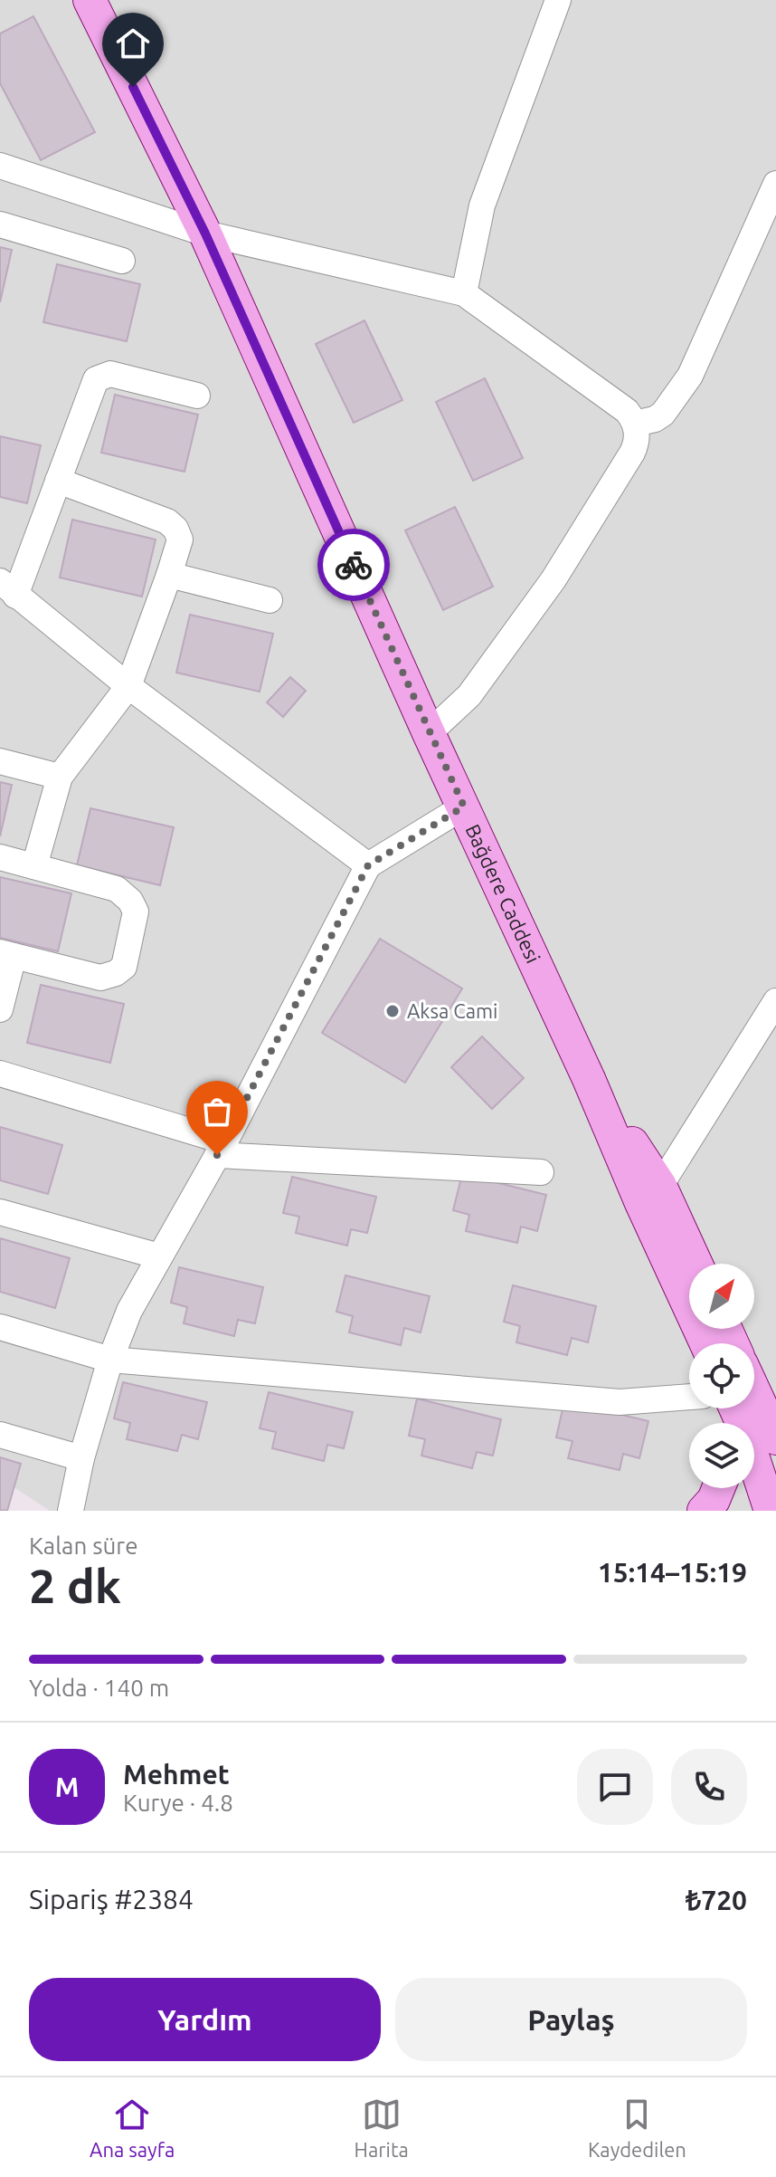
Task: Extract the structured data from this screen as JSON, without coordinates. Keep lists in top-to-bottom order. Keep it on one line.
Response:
{"streets":{"main road":["Bağdere Caddesi"]},"places":["Aksa Cami"],"north":"top right","page":{"heading":["2 dk","Kalan süre","15:14–15:19"],"panel":["Mehmet","Kurye · 4.8","Sipariş #2384","₺720"],"bar":"Yolda · 140 m","round":"M","buttons":["Yardım","Paylaş"],"tabs":["Ana sayfa","Harita","Kaydedilen"]}}
